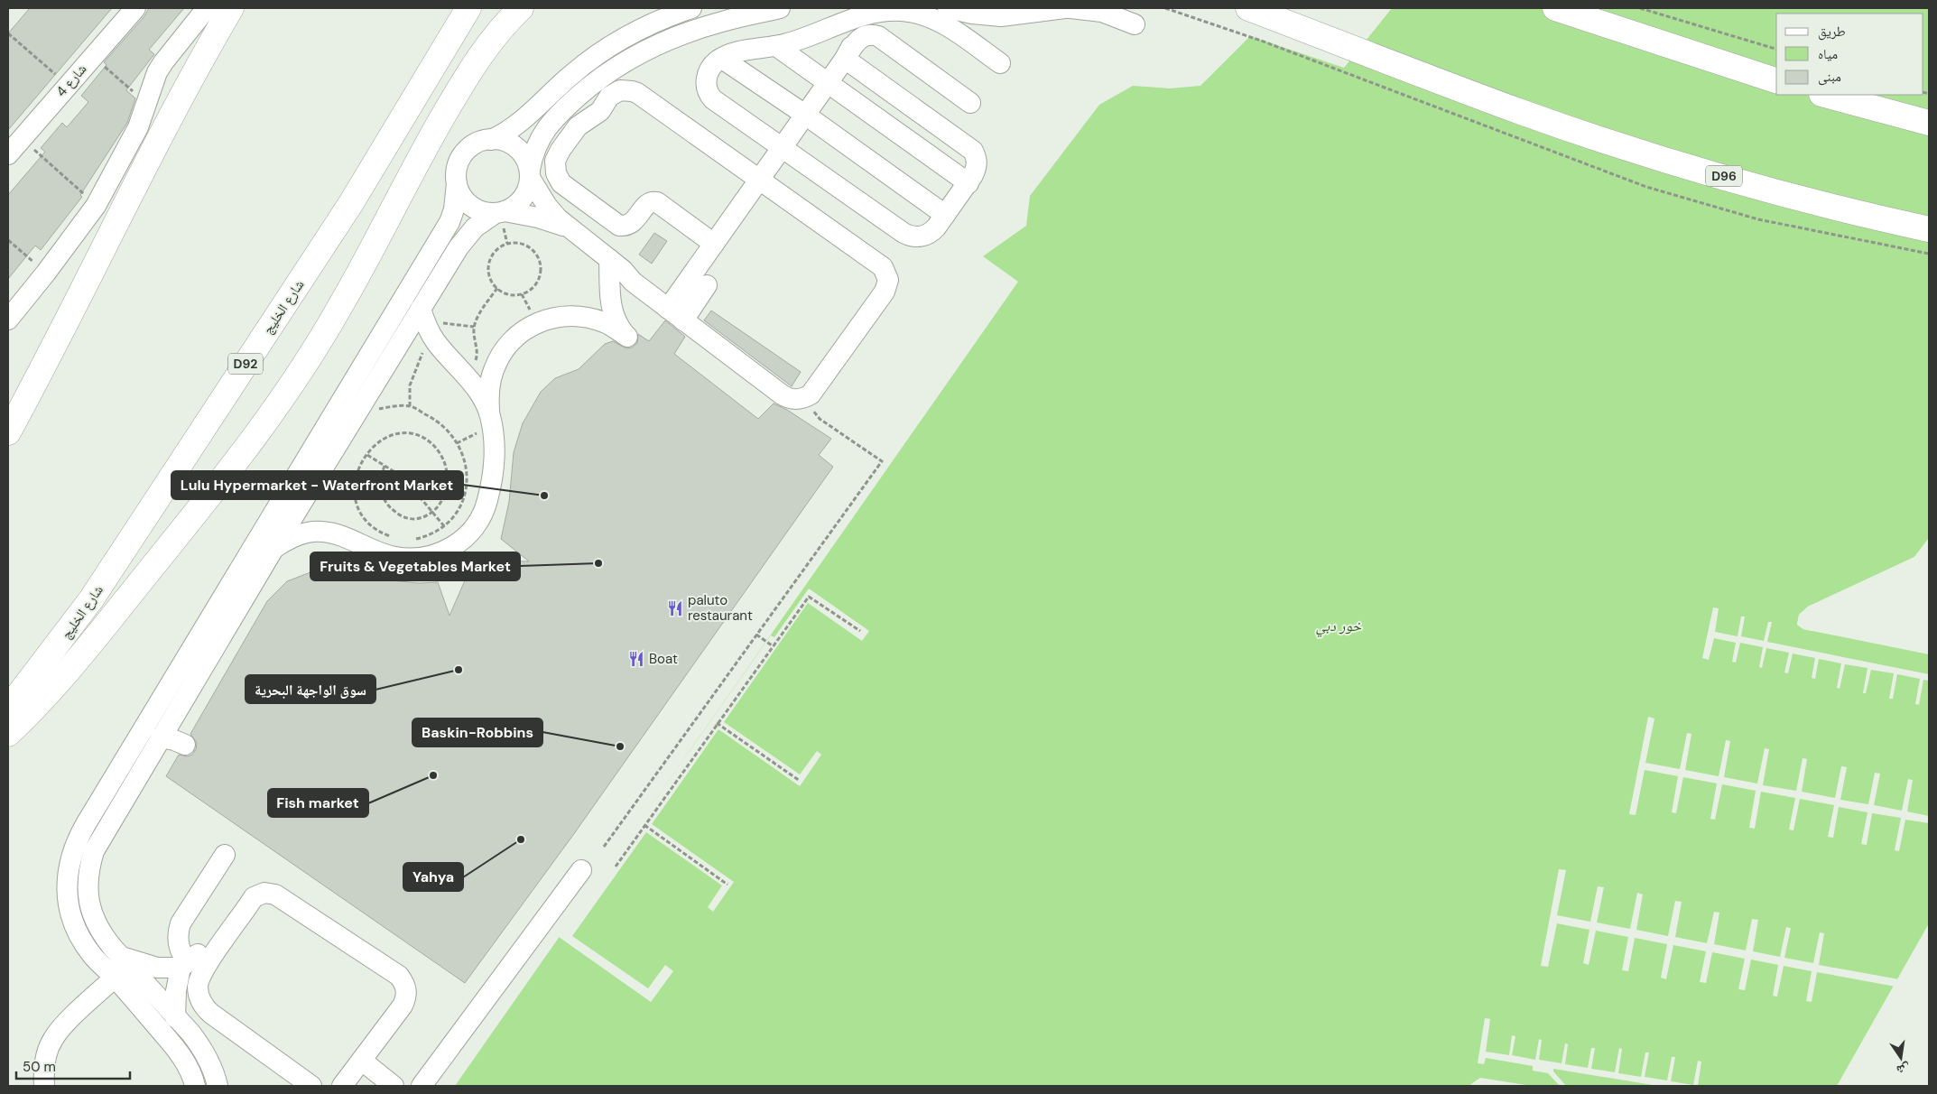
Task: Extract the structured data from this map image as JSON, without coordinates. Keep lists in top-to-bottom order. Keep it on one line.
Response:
{"streets":{"main road":["D96","شارع الخليج","D92"],"street":["شارع 4"]},"water":["خور دبي"],"places":{"other":["Lulu Hypermarket - Waterfront Market","Fruits & Vegetables Market","سوق الواجهة البحرية","Baskin-Robbins","Fish market","Yahya"],"restaurant":["paluto restaurant","Boat"]},"legend":["طريق","مياه","مبنى"],"scale_bar":"50 m","north":"bottom"}
